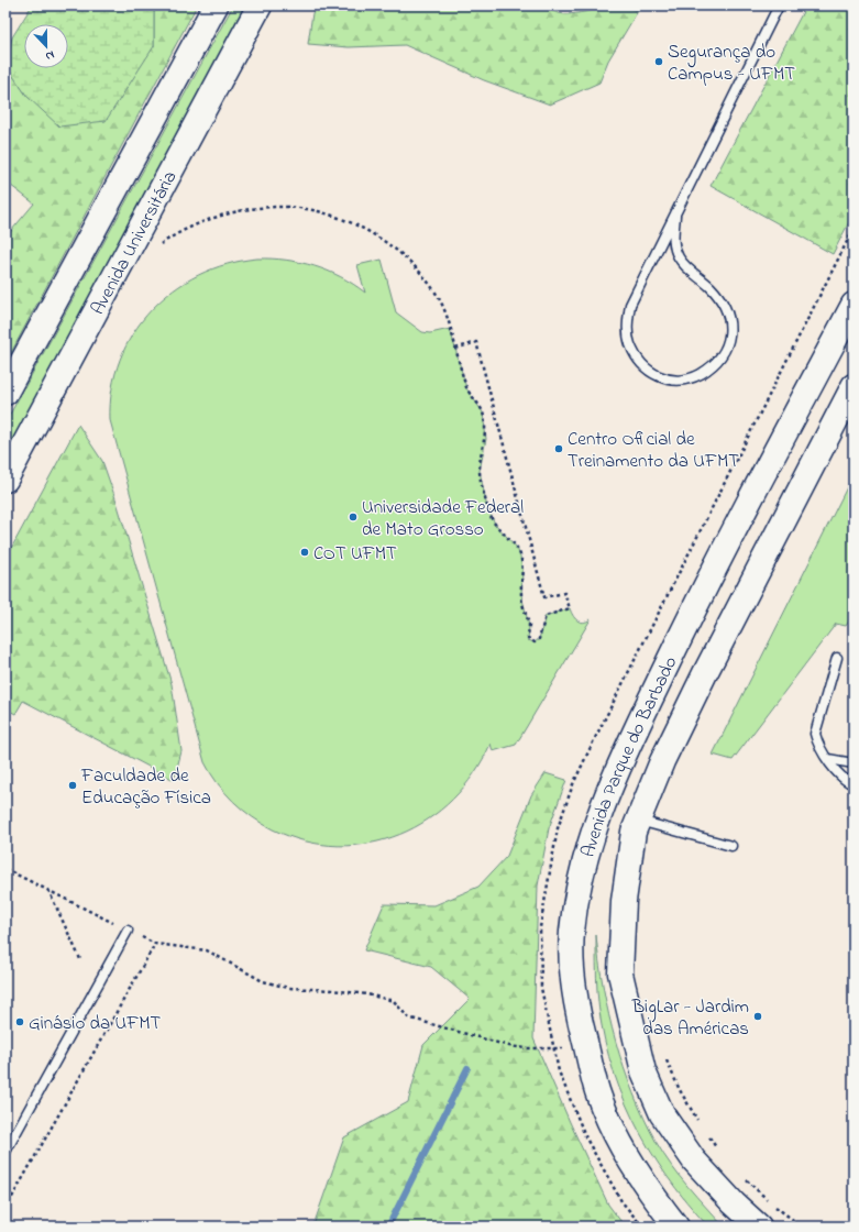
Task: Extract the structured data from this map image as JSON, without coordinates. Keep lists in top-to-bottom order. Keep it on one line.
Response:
{"streets":{"main road":["Avenida Universitária","Avenida Parque do Barbado"]},"places":["Segurança do Campus - UFMT","Centro Oficial de Treinamento da UFMT","Universidade Federal de Mato Grosso","COT UFMT","Faculdade de Educação Física","BigLar - Jardim das Américas","Ginásio da UFMT"],"north":"bottom"}
